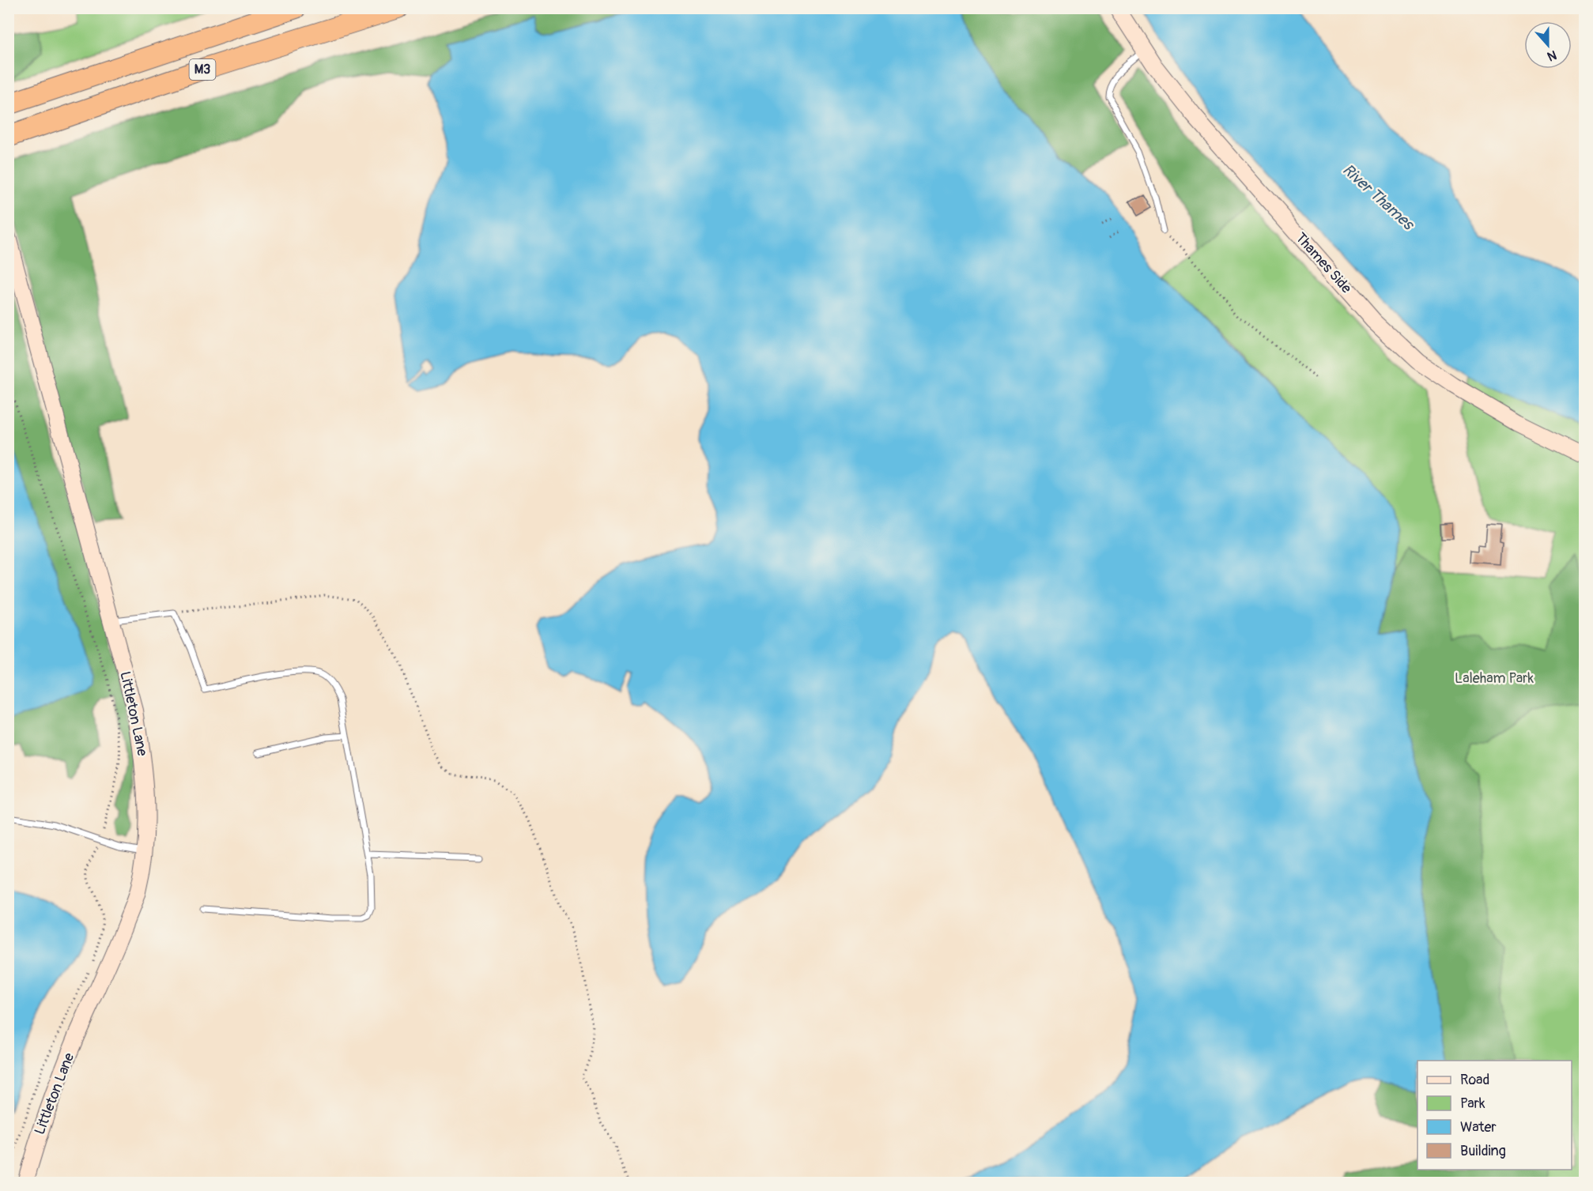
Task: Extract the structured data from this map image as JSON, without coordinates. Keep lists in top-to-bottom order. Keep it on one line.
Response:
{"streets":{"highway":["M3"],"street":["Thames Side","Littleton Lane"]},"water":["River Thames"],"parks":["Laleham Park"],"legend":["Road","Park","Water","Building"],"north":"bottom"}
